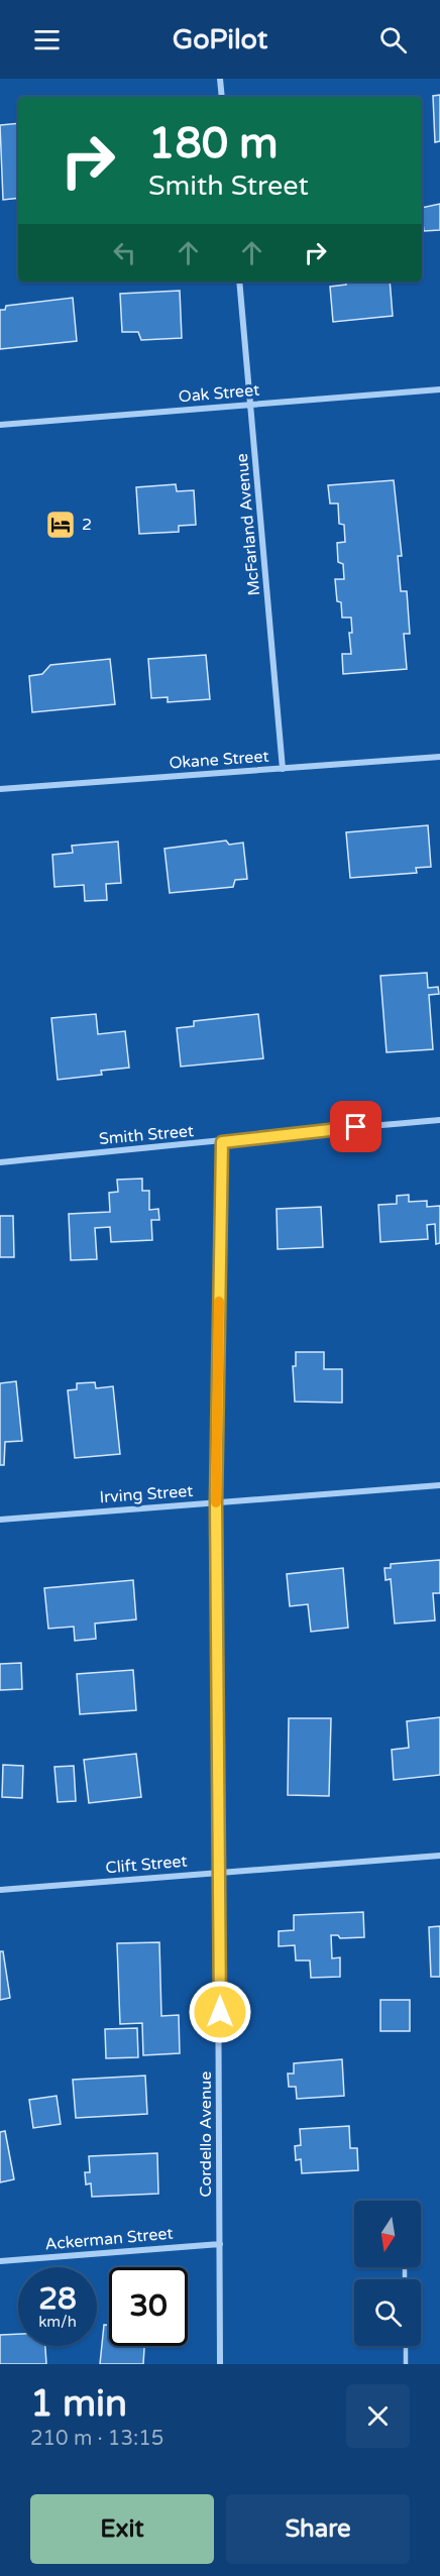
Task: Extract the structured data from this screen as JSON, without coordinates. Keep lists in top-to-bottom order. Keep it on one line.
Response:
{"streets":{"street":["Oak Street","McFarland Avenue","Okane Street","Smith Street","Irving Street","Clift Street","Cordello Avenue","Ackerman Street"]},"crossings":[["Oak Street","McFarland Avenue"],["McFarland Avenue","Okane Street"],["Smith Street","Cordello Avenue"],["Irving Street","Cordello Avenue"],["Clift Street","Cordello Avenue"],["Cordello Avenue","Ackerman Street"]],"places":{"hotel":["2"]},"north":"bottom","page":{"header":"GoPilot","turn":["180 m","Smith Street"],"speed":"28 km/h","limit":"30","heading":["1 min","210 m · 13:15"],"buttons":["Exit","Share"]}}
